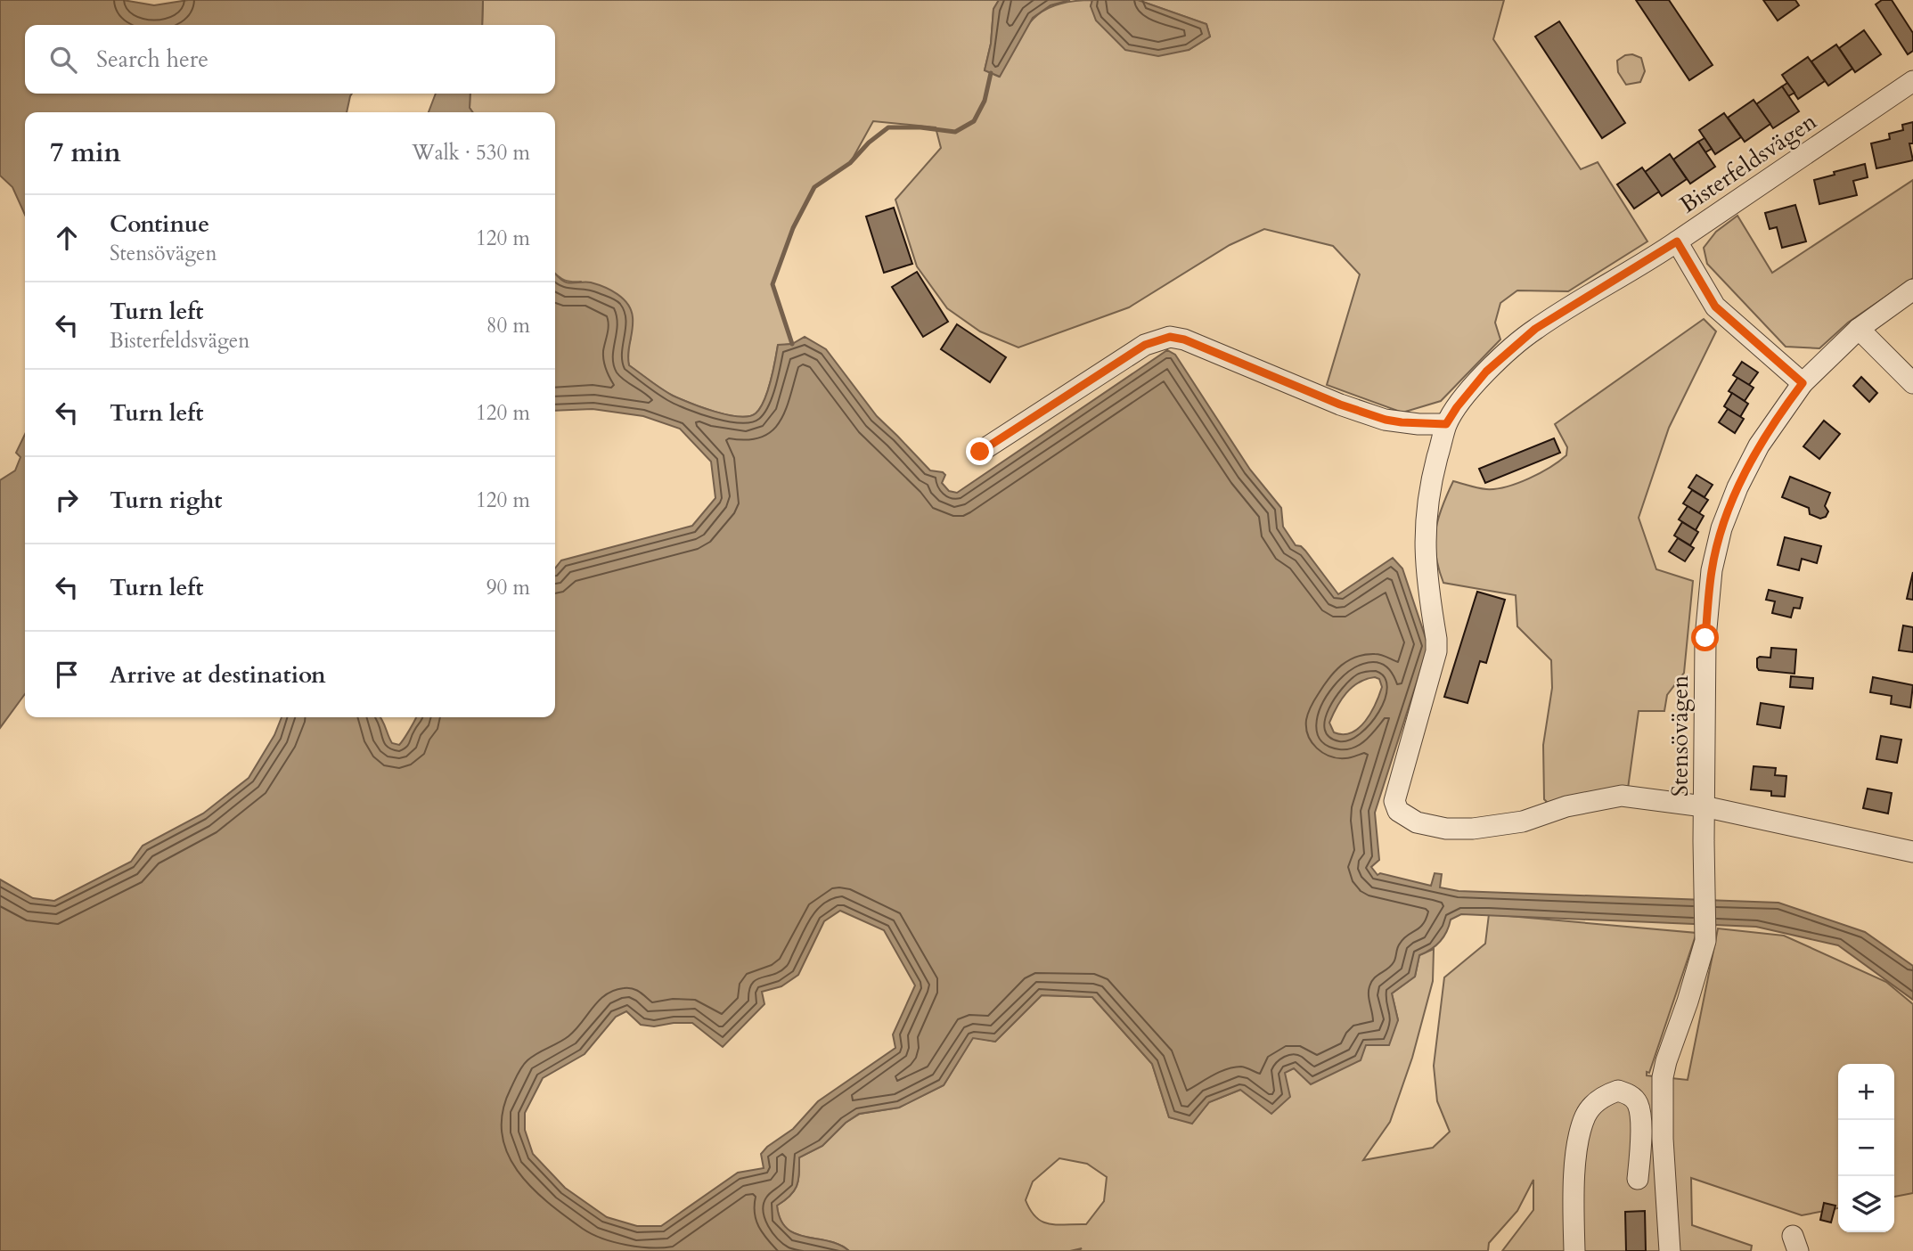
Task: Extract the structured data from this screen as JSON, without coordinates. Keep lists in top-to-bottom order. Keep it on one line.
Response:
{"streets":{"street":["Bisterfeldsvägen","Stensövägen"]},"crossings":[["Bisterfeldsvägen","Stensövägen"]],"page":{"search":"Search here","heading":["7 min","Walk · 530 m"],"list":[["Continue","Stensövägen","120 m"],["Turn left","Bisterfeldsvägen","80 m"],["Turn left","120 m"],["Turn right","120 m"],["Turn left","90 m"],"Arrive at destination"],"map_buttons":["+","−"]}}
